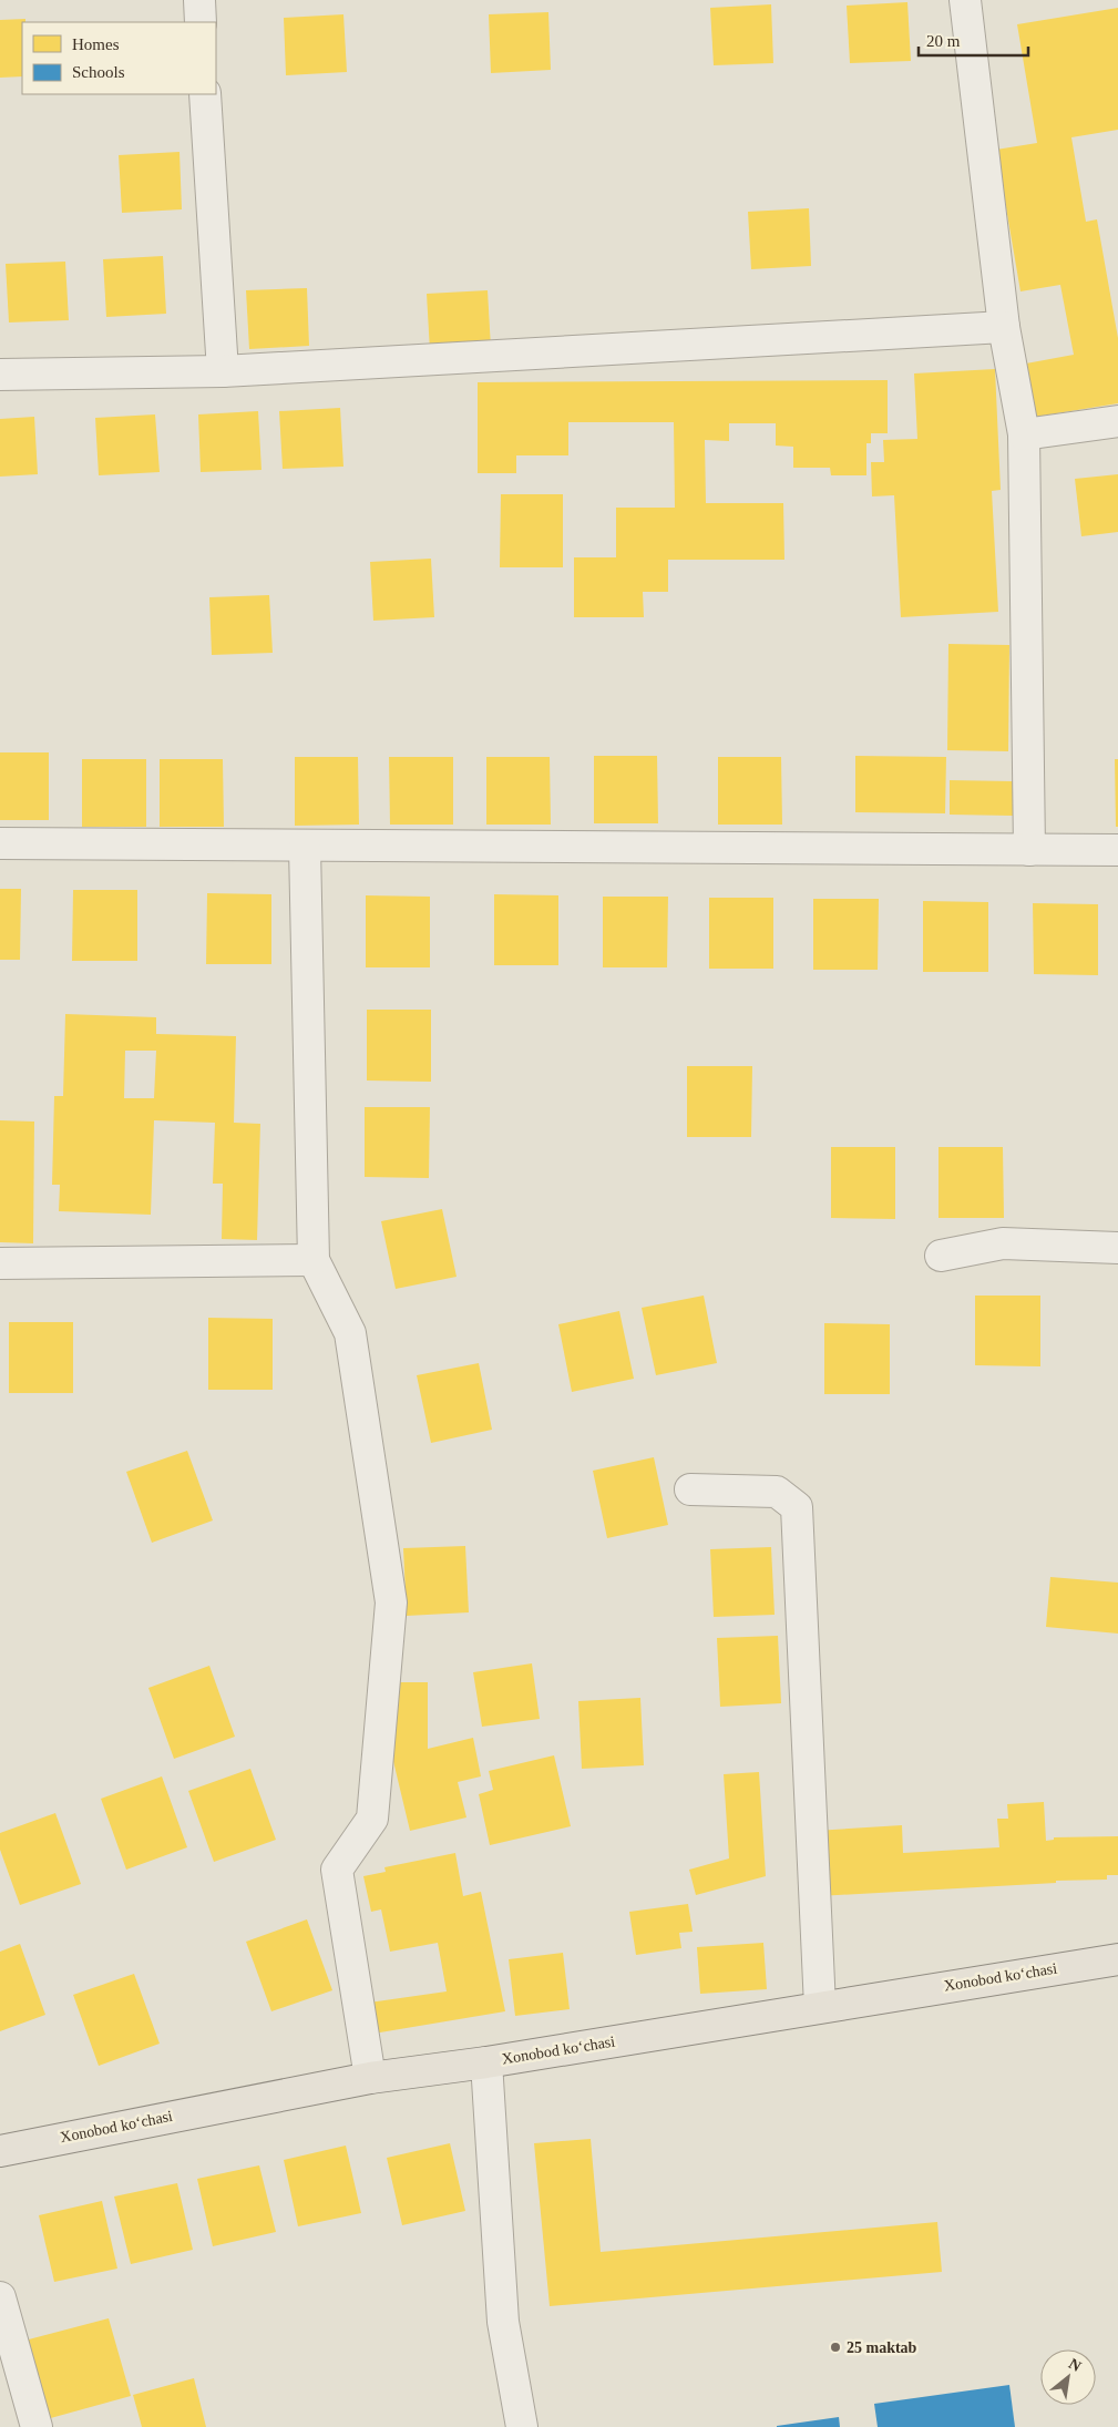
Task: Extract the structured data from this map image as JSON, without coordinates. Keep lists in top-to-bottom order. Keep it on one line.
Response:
{"streets":{"main road":["Xonobod koʻchasi"]},"places":["25 maktab"],"legend":["Homes","Schools"],"scale_bar":"20 m","north":"top right"}
